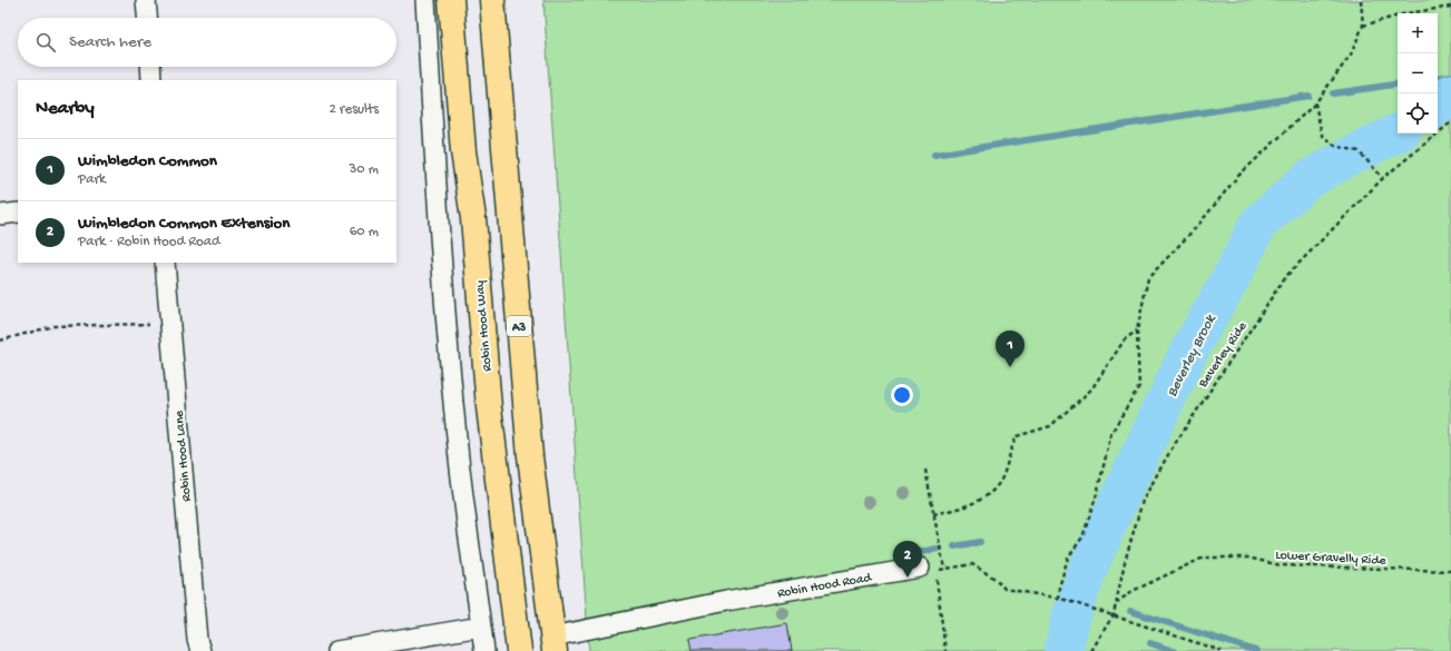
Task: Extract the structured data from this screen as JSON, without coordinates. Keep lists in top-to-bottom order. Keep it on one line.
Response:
{"streets":{"highway":["Robin Hood Way","A3"],"street":["Robin Hood Lane","Robin Hood Road"],"path":["Beverley Ride","Lower Gravelly Ride"]},"crossings":[["A3","Robin Hood Road"],["Beverley Ride","Lower Gravelly Ride"]],"water":["Beverley Brook"],"page":{"map_buttons":["+","−"],"search":"Search here","heading":["Nearby","2 results"],"list":[{"mark":"1","name":"Wimbledon Common","note":"Park","value":"30 m"},{"mark":"2","name":"Wimbledon Common Extension","note":"Park · Robin Hood Road","value":"60 m"}],"pins":["1","2"]}}
